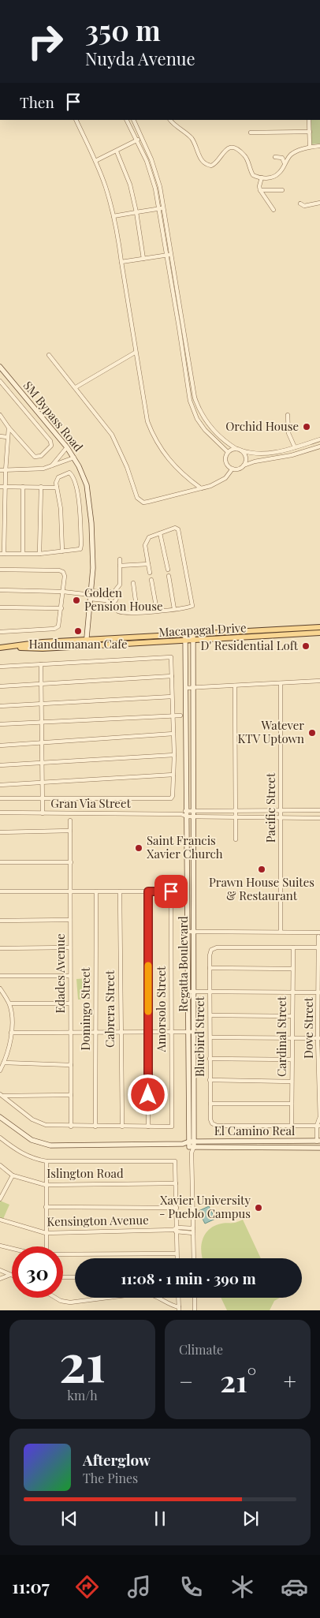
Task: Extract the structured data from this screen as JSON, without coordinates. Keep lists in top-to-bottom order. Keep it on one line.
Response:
{"streets":{"main road":["Macapagal Drive"],"street":["SM Bypass Road","Gran Via Street","Pacific Street","Regatta Boulevard","Edades Avenue","Domingo Street","Cabrera Street","Amorsolo Street","Dove Street","Bluebird Street","Cardinal Street","El Camino Real","Islington Road","Kensington Avenue"]},"crossings":[["SM Bypass Road","Macapagal Drive"],["Macapagal Drive","Regatta Boulevard"],["Gran Via Street","Pacific Street"],["Gran Via Street","Regatta Boulevard"],["Regatta Boulevard","El Camino Real"],["Dove Street","El Camino Real"],["Bluebird Street","Cardinal Street"]],"places":["Orchid House","Golden Pension House","Handumanan Cafe","D' Residential Loft","Watever KTV Uptown","Saint Francis Xavier Church","Prawn House Suites & Restaurant","Xavier University - Pueblo Campus"],"page":{"turn":["350 m","Nuyda Avenue"],"then":"Then","limit":"30","trip":"11:08 · 1 min · 390 m","tile":[["21","km/h"],"Climate"],"heat":["−","21°","+"],"song":["Afterglow","The Pines"],"tabs":"11:07"}}
